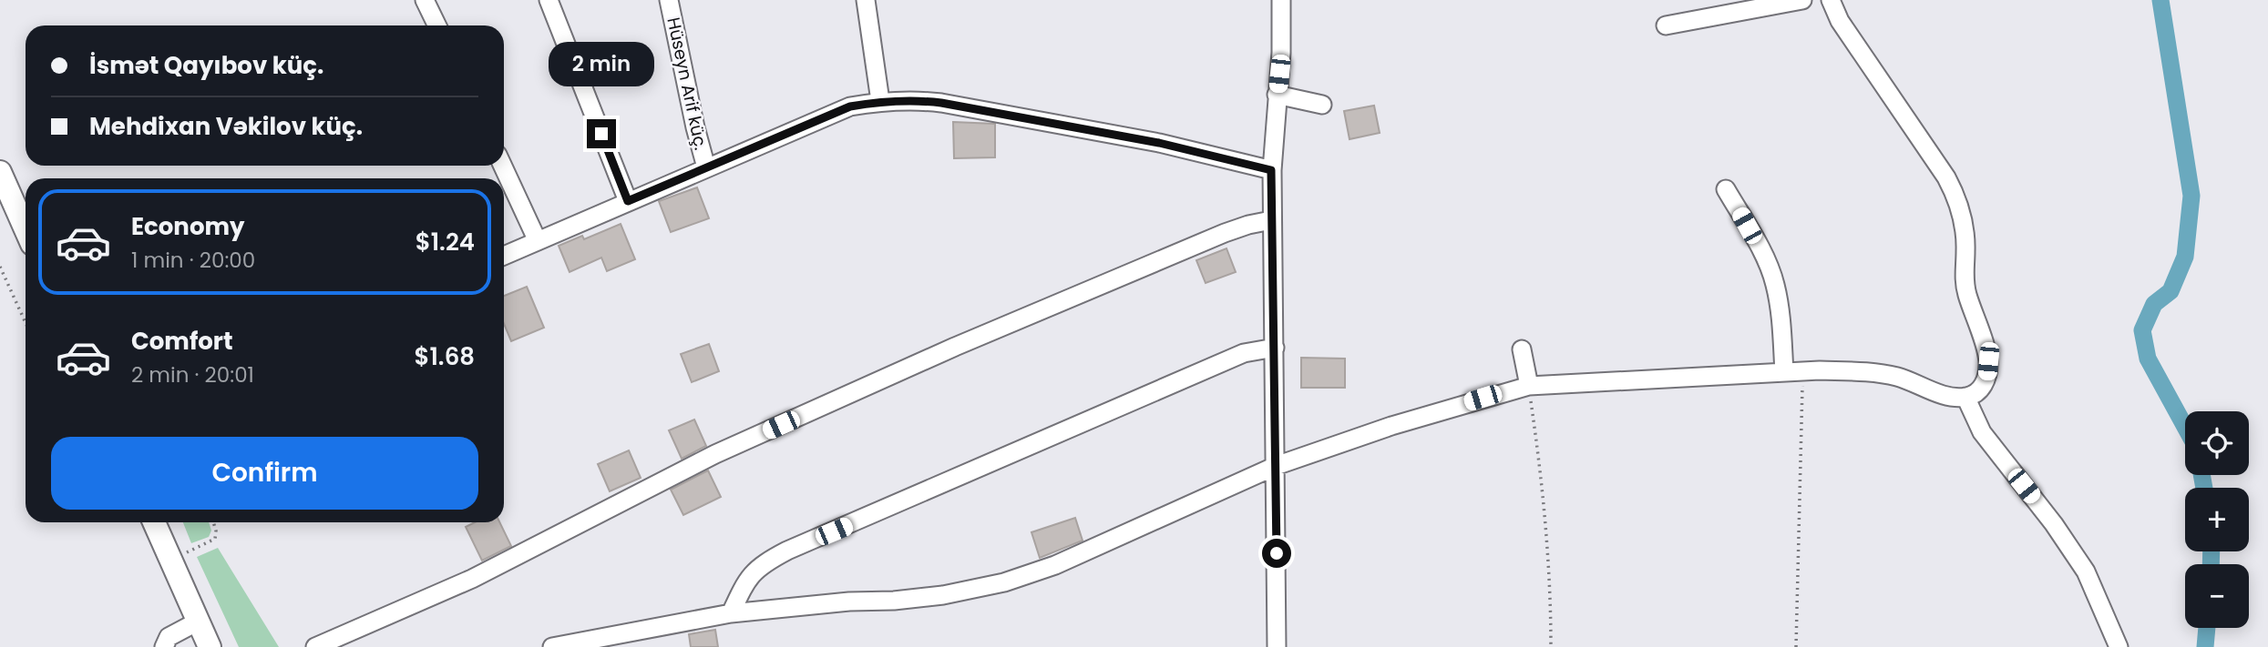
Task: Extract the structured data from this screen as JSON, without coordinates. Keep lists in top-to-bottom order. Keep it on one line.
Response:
{"streets":{"street":["Hüseyn Arif küç."]},"page":{"banner":["İsmət Qayıbov küç.","Mehdixan Vəkilov küç."],"bubble":"2 min","list":[{"name":"Economy","note":"1 min · 20:00","value":"$1.24"},{"name":"Comfort","note":"2 min · 20:01","value":"$1.68"}],"map_buttons":["+","−"],"buttons":"Confirm"}}
